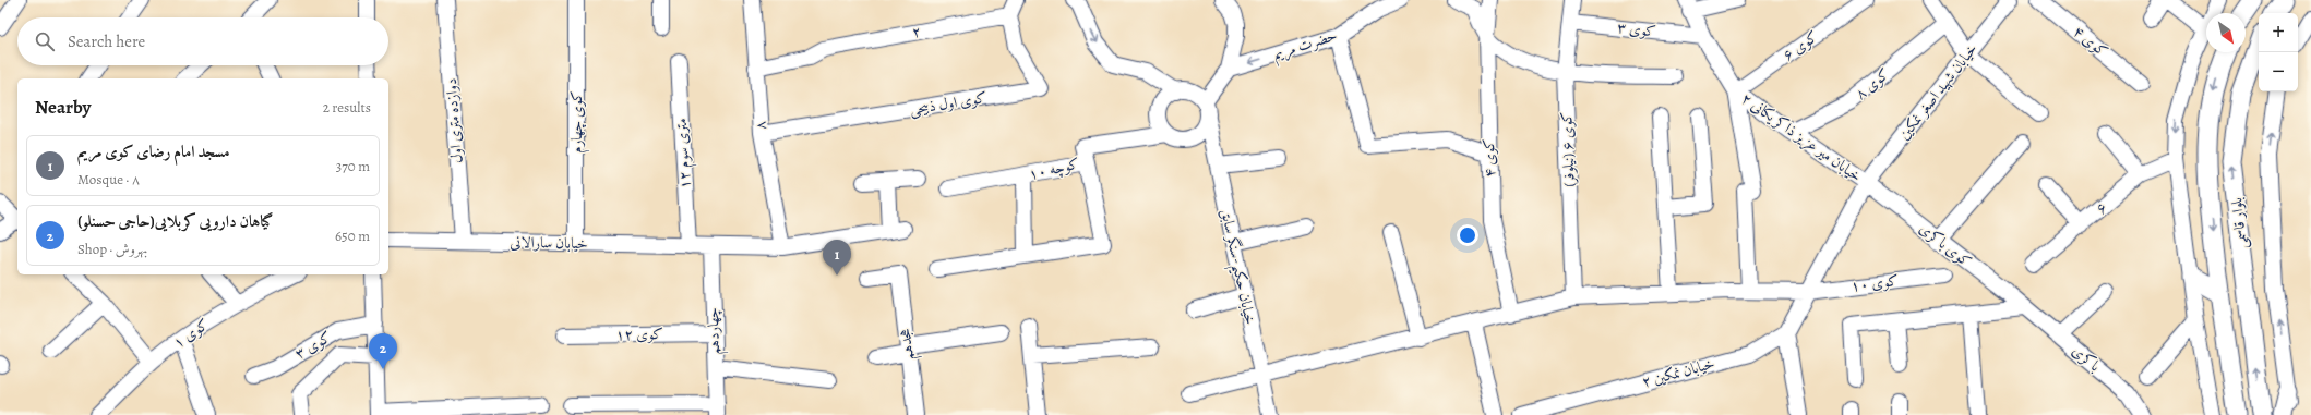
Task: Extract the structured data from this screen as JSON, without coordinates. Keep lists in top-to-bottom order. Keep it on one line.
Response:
{"streets":{"main road":["بلوار قاسمی"],"street":["کوی ۳","۲","کوی ۴","حضرت مریم","کوی ۶","کوی ۸","خیابان شهید اصغر نمکین","کوی اول ذبیحی","دوازده متری اول","کوی چهارم","۸","۲ خیابان میر عزیز ذاکر یکانی","کوی ۶ (نیلوفر)","۱۲ متری سوم","کوچه ۱۰","۶","خیابان سارالانی","کوی باکری","خیابان حکیم-سنگر سابق","کوی ۱۰","چهاردهم","کوی ۱","کوی ۱۲","هجدهم","باکری","خیابان نمکین ۲"]},"crossings":[["کوی ۳","۲ خیابان میر عزیز ذاکر یکانی"],["کوی ۳","کوی ۶ (نیلوفر)"],["۲","کوی اول ذبیحی"],["۲","۸"],["کوی ۴","کوی ۱۰"],["کوی ۶","۲ خیابان میر عزیز ذاکر یکانی"],["کوی ۸","۲ خیابان میر عزیز ذاکر یکانی"],["خیابان شهید اصغر نمکین","۲ خیابان میر عزیز ذاکر یکانی"],["خیابان شهید اصغر نمکین","کوی باکری"],["خیابان شهید اصغر نمکین","کوی ۱۰"],["کوی اول ذبیحی","۸"],["دوازده متری اول","خیابان سارالانی"],["کوی چهارم","خیابان سارالانی"],["۸","خیابان سارالانی"],["۲ خیابان میر عزیز ذاکر یکانی","کوی باکری"],["کوی ۶ (نیلوفر)","کوی ۱۰"],["۱۲ متری سوم","خیابان سارالانی"],["کوچه ۱۰","خیابان حکیم-سنگر سابق"],["خیابان سارالانی","چهاردهم"],["کوی باکری","باکری"],["خیابان حکیم-سنگر سابق","کوی ۱۰"],["چهاردهم","کوی ۱۲"]],"one_way":["حضرت مریم"],"north":"bottom right","page":{"map_buttons":["+","−"],"search":"Search here","heading":["Nearby","2 results"],"list":[{"mark":"1","name":"مسجد امام رضای کوی مریم","note":"Mosque · ۸","value":"370 m"},{"mark":"2","name":"گیاهان دارویی کربلایی(حاجی حسنلو)","note":"Shop · بهروش","value":"650 m"}],"pins":["1","2"]}}
